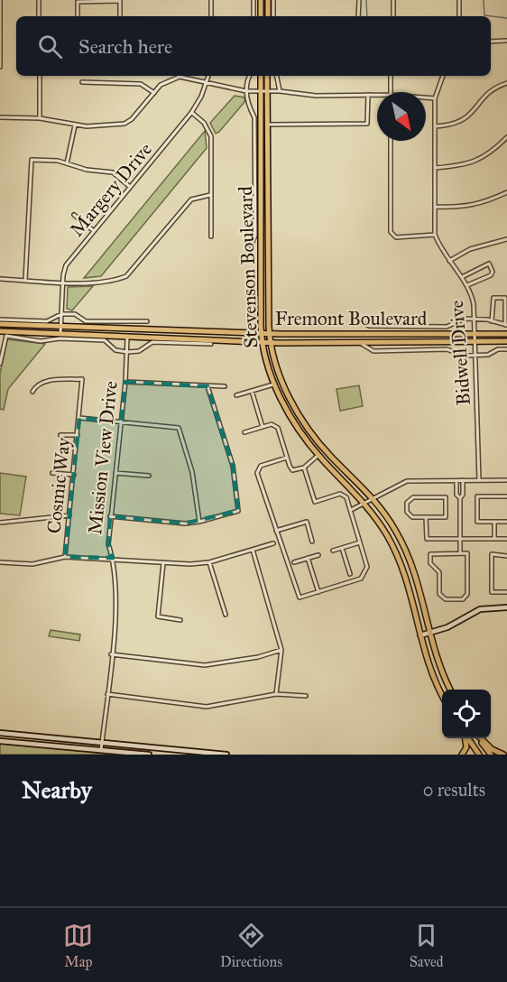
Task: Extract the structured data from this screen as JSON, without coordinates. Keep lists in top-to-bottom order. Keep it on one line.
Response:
{"streets":{"main road":["Stevenson Boulevard","Fremont Boulevard"],"street":["Margery Drive","Bidwell Drive","Mission View Drive","Cosmic Way"]},"crossings":[["Margery Drive","Fremont Boulevard"],["Stevenson Boulevard","Fremont Boulevard"],["Fremont Boulevard","Bidwell Drive"],["Fremont Boulevard","Mission View Drive"]],"north":"bottom right","page":{"search":"Search here","heading":["Nearby","0 results"],"nav":["Map","Directions","Saved"]}}
